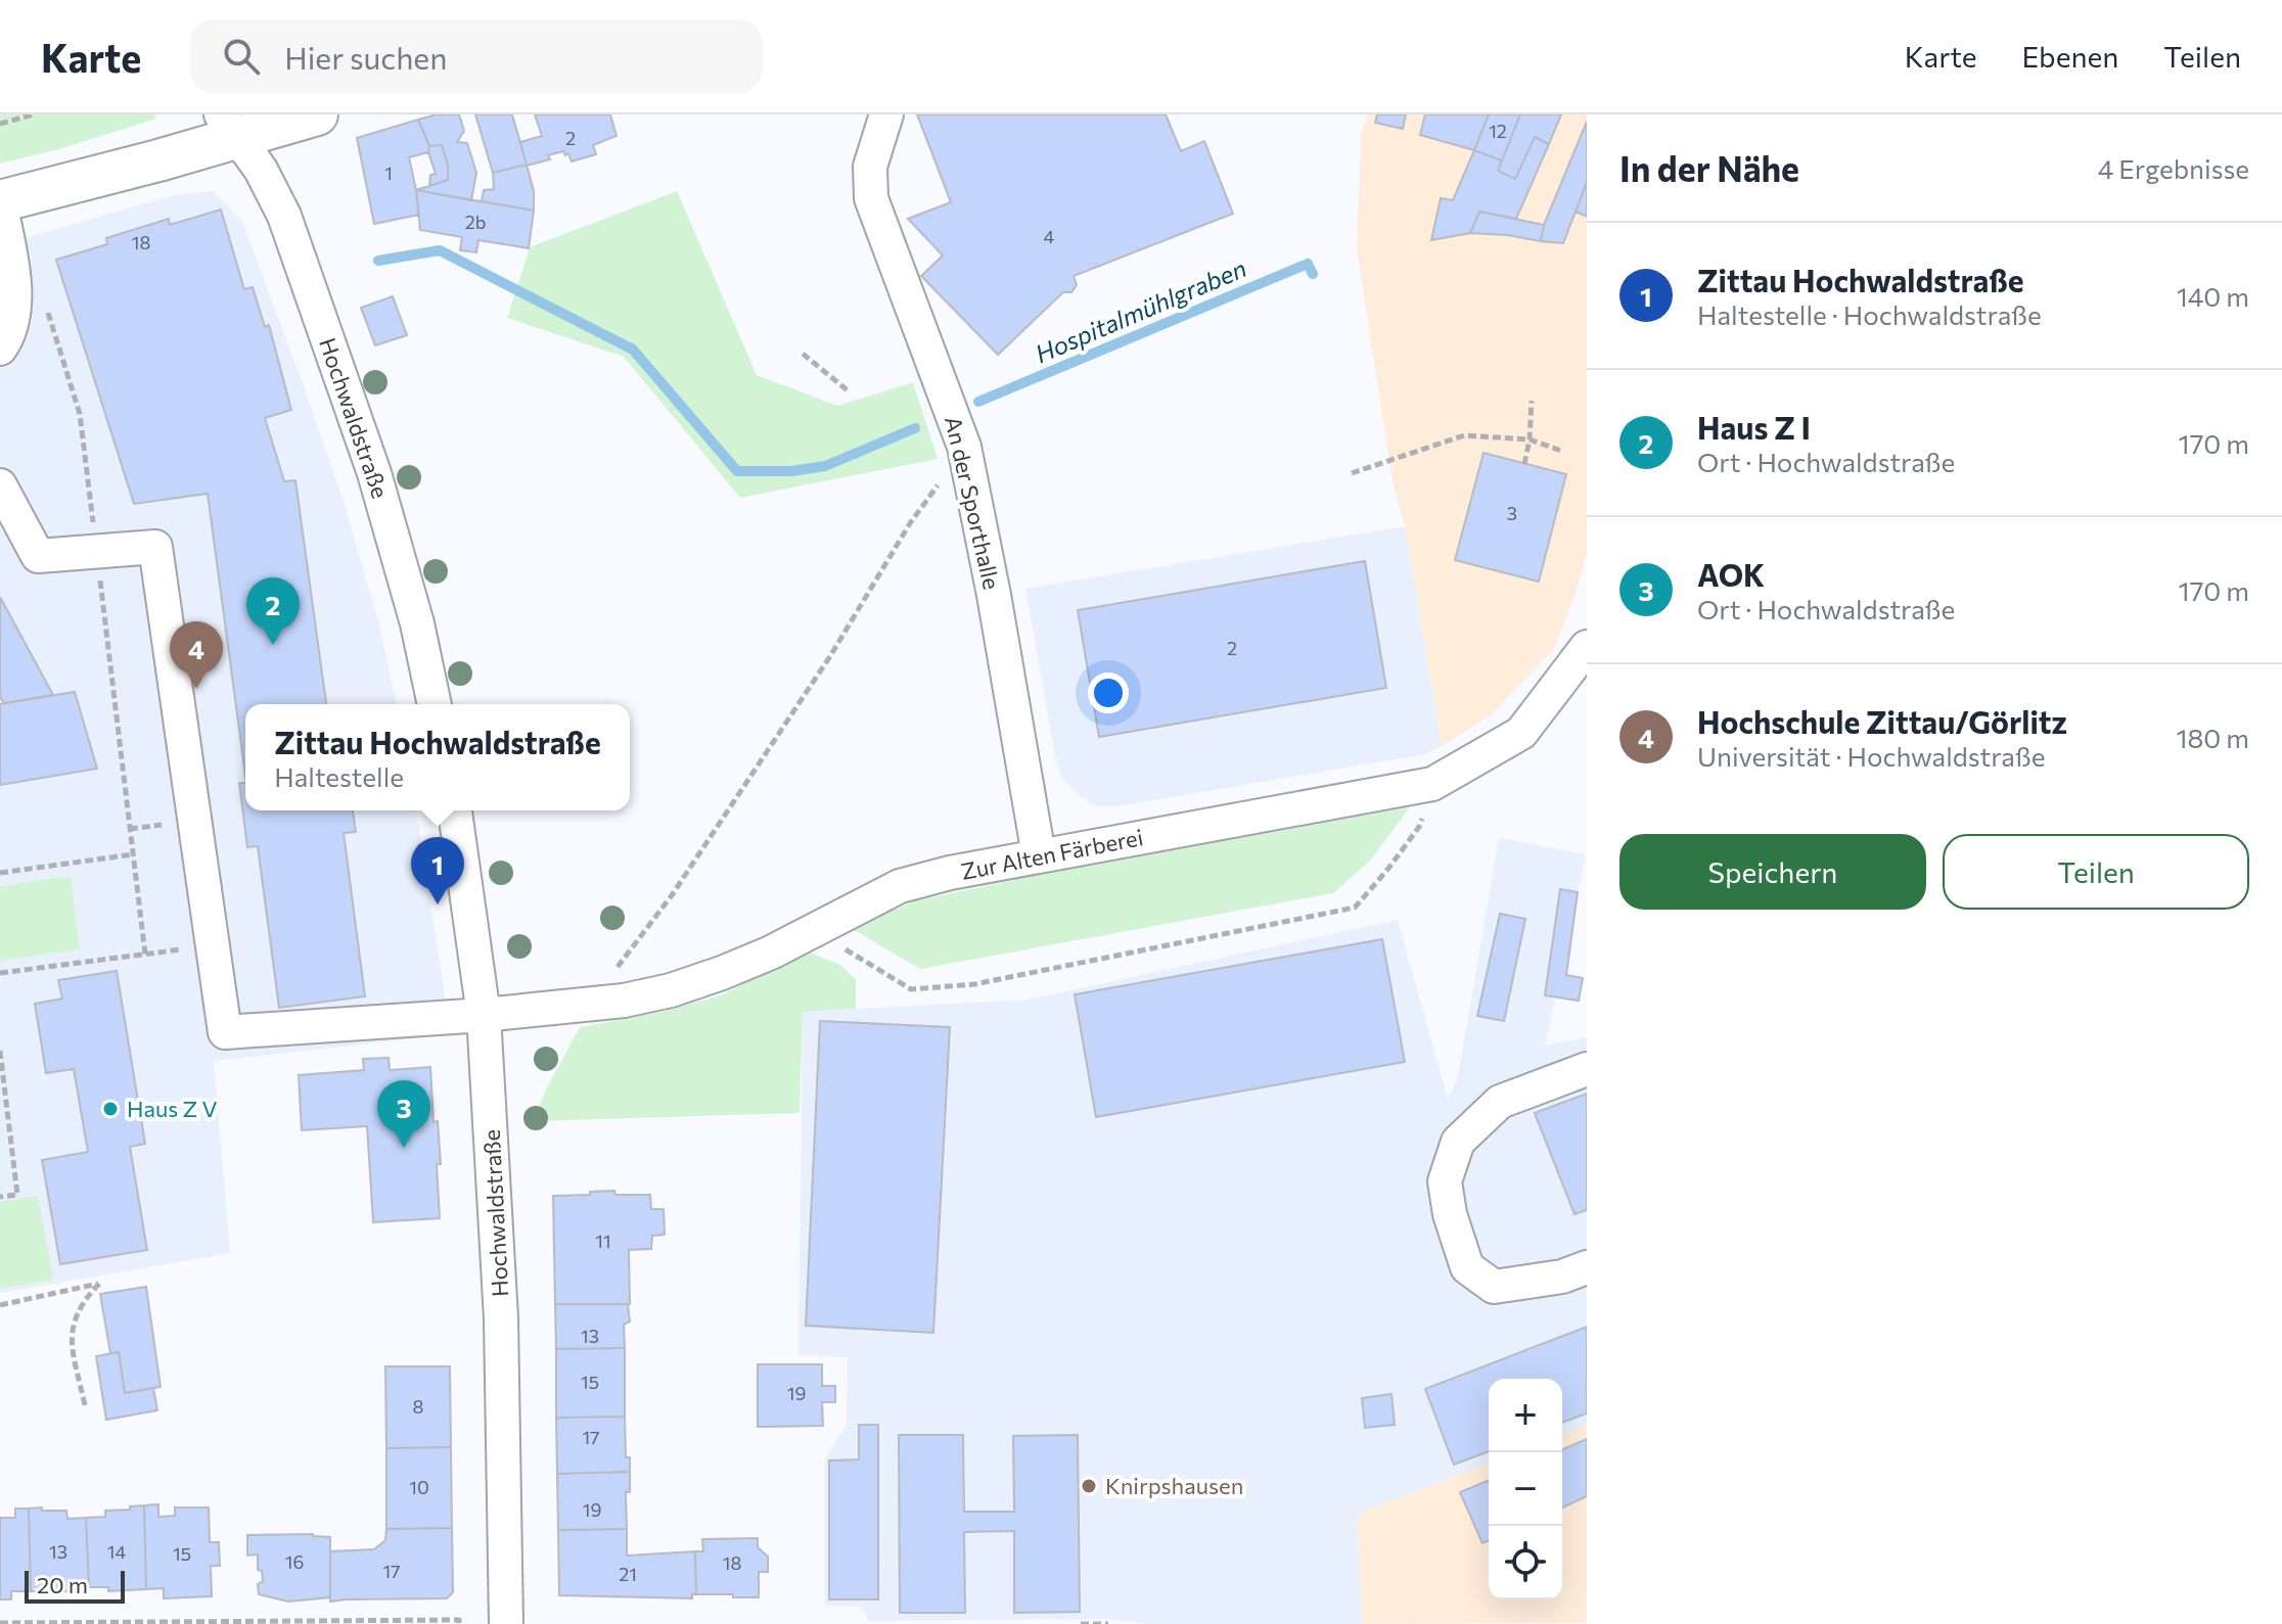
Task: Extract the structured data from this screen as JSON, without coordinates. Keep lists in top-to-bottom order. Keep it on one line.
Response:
{"streets":{"street":["Hochwaldstraße","An der Sporthalle","Zur Alten Färberei"]},"crossings":[["Hochwaldstraße","Zur Alten Färberei"],["An der Sporthalle","Zur Alten Färberei"]],"water":["Hospitalmühlgraben"],"places":["Haus Z V","Knirpshausen"],"house_numbers":["12","2","1","2b","4","18","3","2","11","13","15","19","8","17","10","19","13","14","15","16","18","17","21"],"scale_bar":"20 m","page":{"header":"Karte","search":"Hier suchen","nav":["Karte","Ebenen","Teilen"],"heading":["In der Nähe","4 Ergebnisse"],"list":[{"mark":"1","name":"Zittau Hochwaldstraße","note":"Haltestelle · Hochwaldstraße","value":"140 m"},{"mark":"2","name":"Haus Z I","note":"Ort · Hochwaldstraße","value":"170 m"},{"mark":"3","name":"AOK","note":"Ort · Hochwaldstraße","value":"170 m"},{"mark":"4","name":"Hochschule Zittau/Görlitz","note":"Universität · Hochwaldstraße","value":"180 m"}],"pins":["2","4","1","3"],"popup":["Zittau Hochwaldstraße","Haltestelle"],"buttons":["Speichern","Teilen"],"map_buttons":["+","−"],"scale":"20 m"}}
